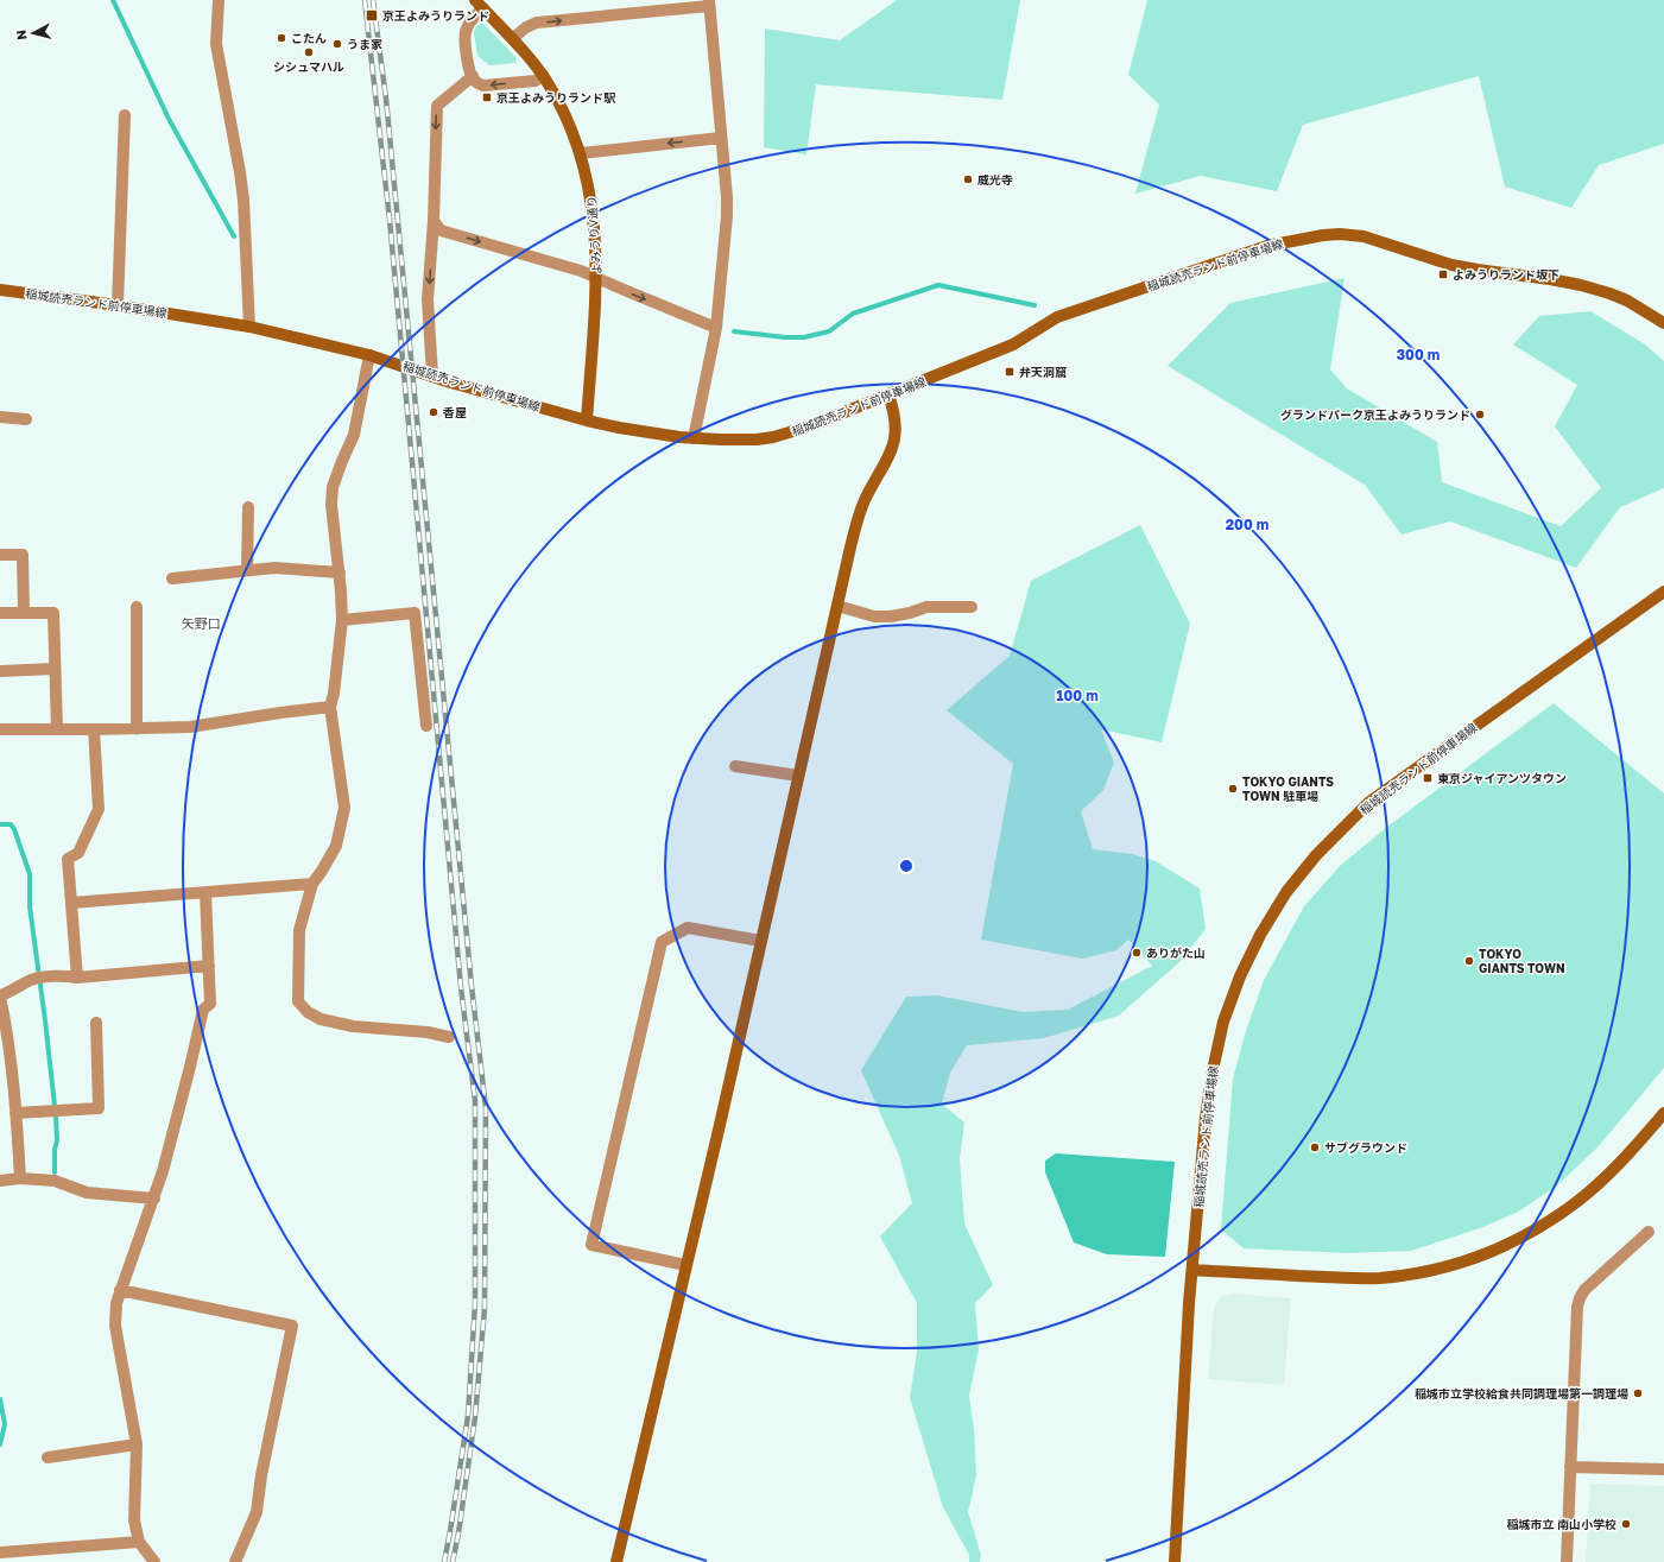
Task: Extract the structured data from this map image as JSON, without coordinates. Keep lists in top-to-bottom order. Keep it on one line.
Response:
{"streets":{"main road":["よみうりV通り","稲城読売ランド前停車場線"]},"crossings":[["よみうりV通り","稲城読売ランド前停車場線"]],"districts":["矢野口"],"places":{"transit":["京王よみうりランド","京王よみうりランド駅","よみうりランド坂下","弁天洞窟","東京ジャイアンツタウン"],"other":["こたん","うま家","シシュマハル","威光寺","香屋","グランドパーク京王よみうりランド","TOKYO GIANTS TOWN 駐車場","ありがた山","TOKYO GIANTS TOWN","サブグラウンド","稲城市立学校給食共同調理場第一調理場","稲城市立 南山小学校"]},"north":"left","rings":["300 m","200 m","100 m"]}
